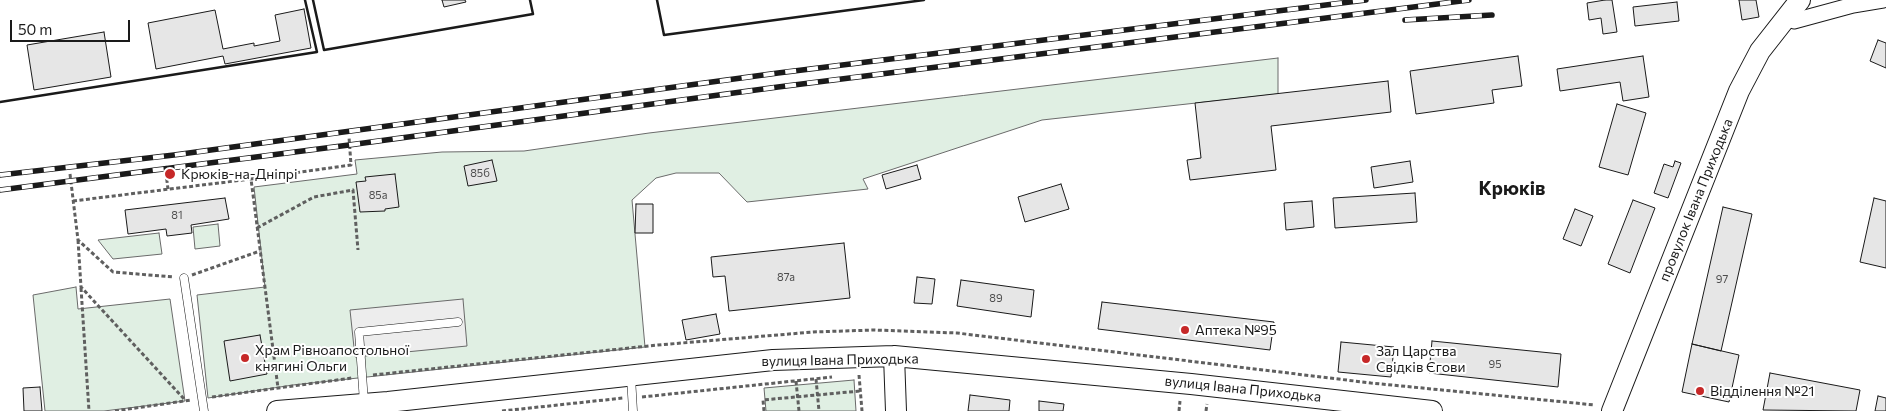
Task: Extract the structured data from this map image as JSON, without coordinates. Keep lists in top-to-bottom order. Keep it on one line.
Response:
{"streets":{"main road":["провулок Івана Приходька","вулиця Івана Приходька"]},"districts":["Крюків"],"places":["Крюків-на-Дніпрі","Аптека №95","Храм Рівноапостольної княгині Ольги","Зал Царства Свідків Єгови","Відділення №21"],"house_numbers":["85б","85а","81","87а","97","89","95"],"scale_bar":"50 m"}
